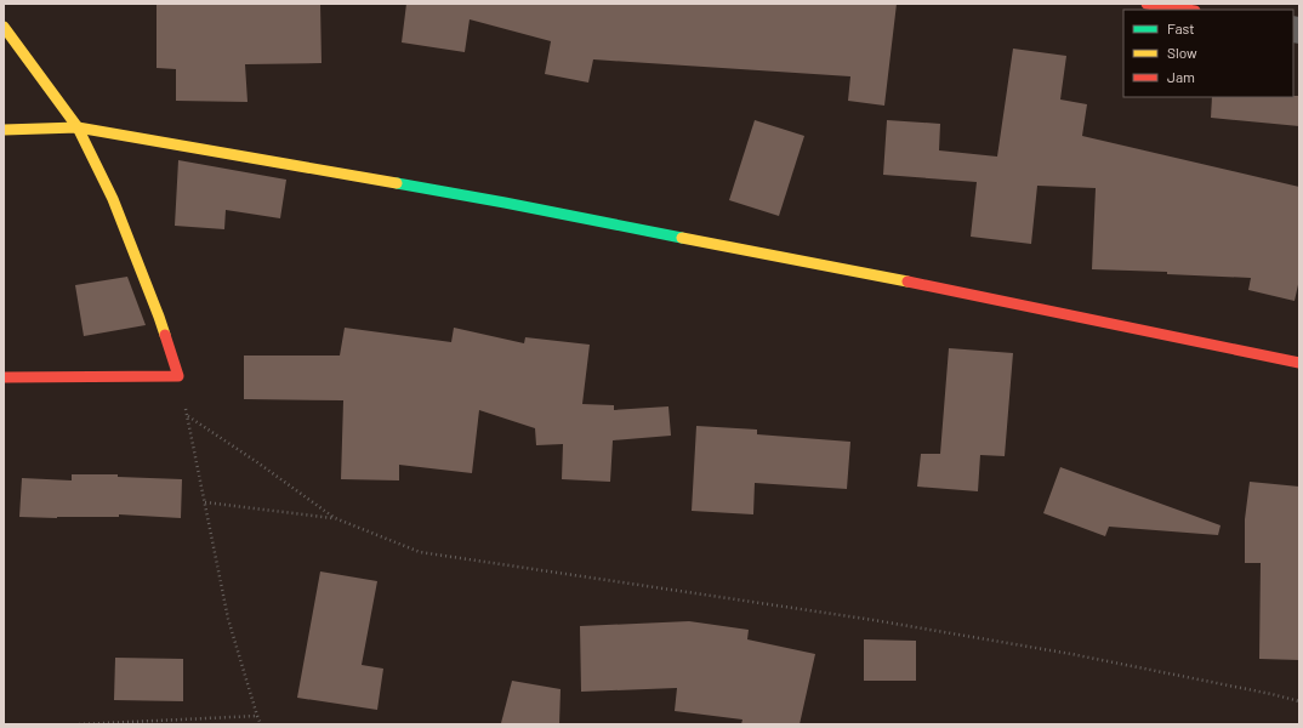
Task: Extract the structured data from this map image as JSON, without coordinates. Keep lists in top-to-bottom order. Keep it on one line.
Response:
{"legend":["Fast","Slow","Jam"]}
